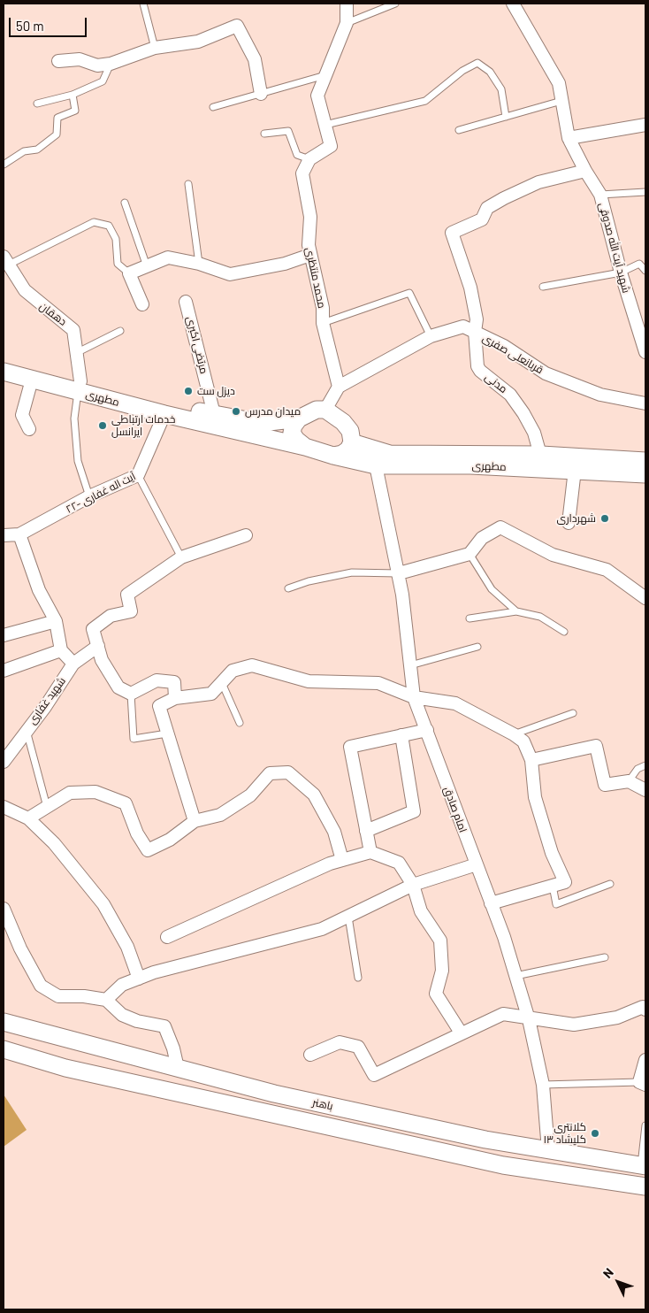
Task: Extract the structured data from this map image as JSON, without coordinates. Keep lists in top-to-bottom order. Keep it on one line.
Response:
{"streets":{"main road":["مطهری","باهنر"],"street":["شهید آیت الله صدوقی","محمد منتظری","دهقان","مرتضی اکبری","قربانعلی صفری","مدنی","۲۲- آیت اله غفاری","شهید غفاری","امام صادق"]},"crossings":[["شهید آیت الله صدوقی","مدنی"],["محمد منتظری","قربانعلی صفری"],["دهقان","مطهری"],["مرتضی اکبری","مطهری"],["قربانعلی صفری","مدنی"],["مدنی","مطهری"],["مطهری","۲۲- آیت اله غفاری"],["مطهری","امام صادق"],["امام صادق","باهنر"]],"places":["دیزل ست","میدان مدرس","خدمات ارتباطی ایرانسل","شهرداری","کلانتری ۱۳ کلیشاد"],"scale_bar":"50 m","north":"top left"}
